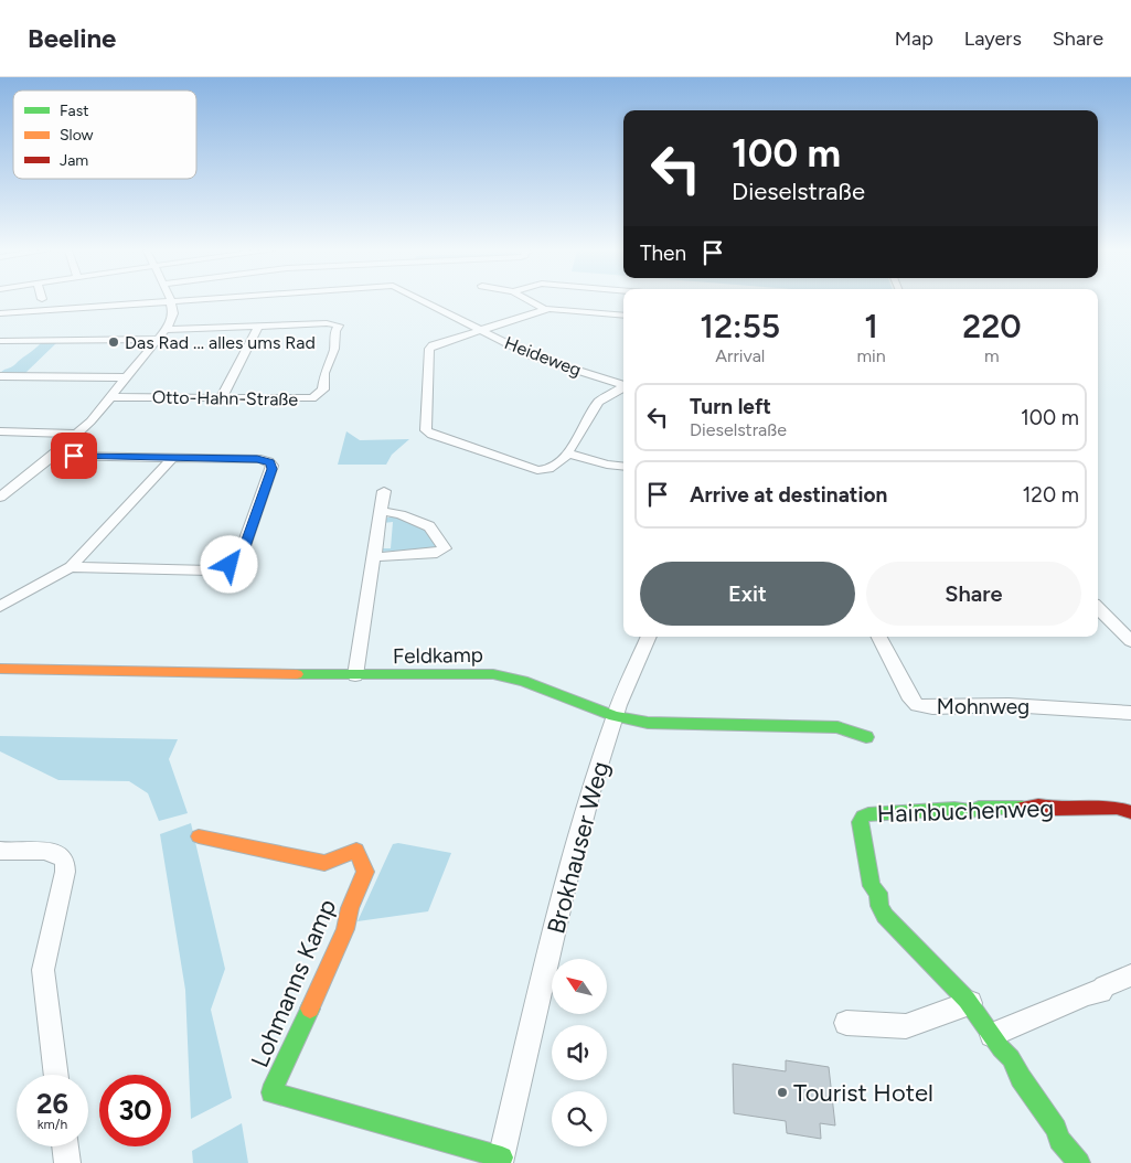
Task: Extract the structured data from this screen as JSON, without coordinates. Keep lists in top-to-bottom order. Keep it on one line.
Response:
{"streets":{"street":["Heideweg","Otto-Hahn-Straße","Feldkamp","Mohnweg","Hainbuchenweg","Brokhauser Weg","Lohmanns Kamp"]},"crossings":[["Feldkamp","Brokhauser Weg"],["Brokhauser Weg","Lohmanns Kamp"]],"places":["Das Rad ... alles ums Rad","Tourist Hotel"],"legend":["Fast","Slow","Jam"],"north":"top left","page":{"header":"Beeline","nav":["Map","Layers","Share"],"turn":["100 m","Dieselstraße"],"then":"Then","eta":["12:55","Arrival","1","min","220","m"],"list":[{"name":"Turn left","note":"Dieselstraße","value":"100 m"},{"name":"Arrive at destination","value":"120 m"}],"buttons":["Exit","Share"],"speed":"26 km/h","limit":"30"}}
